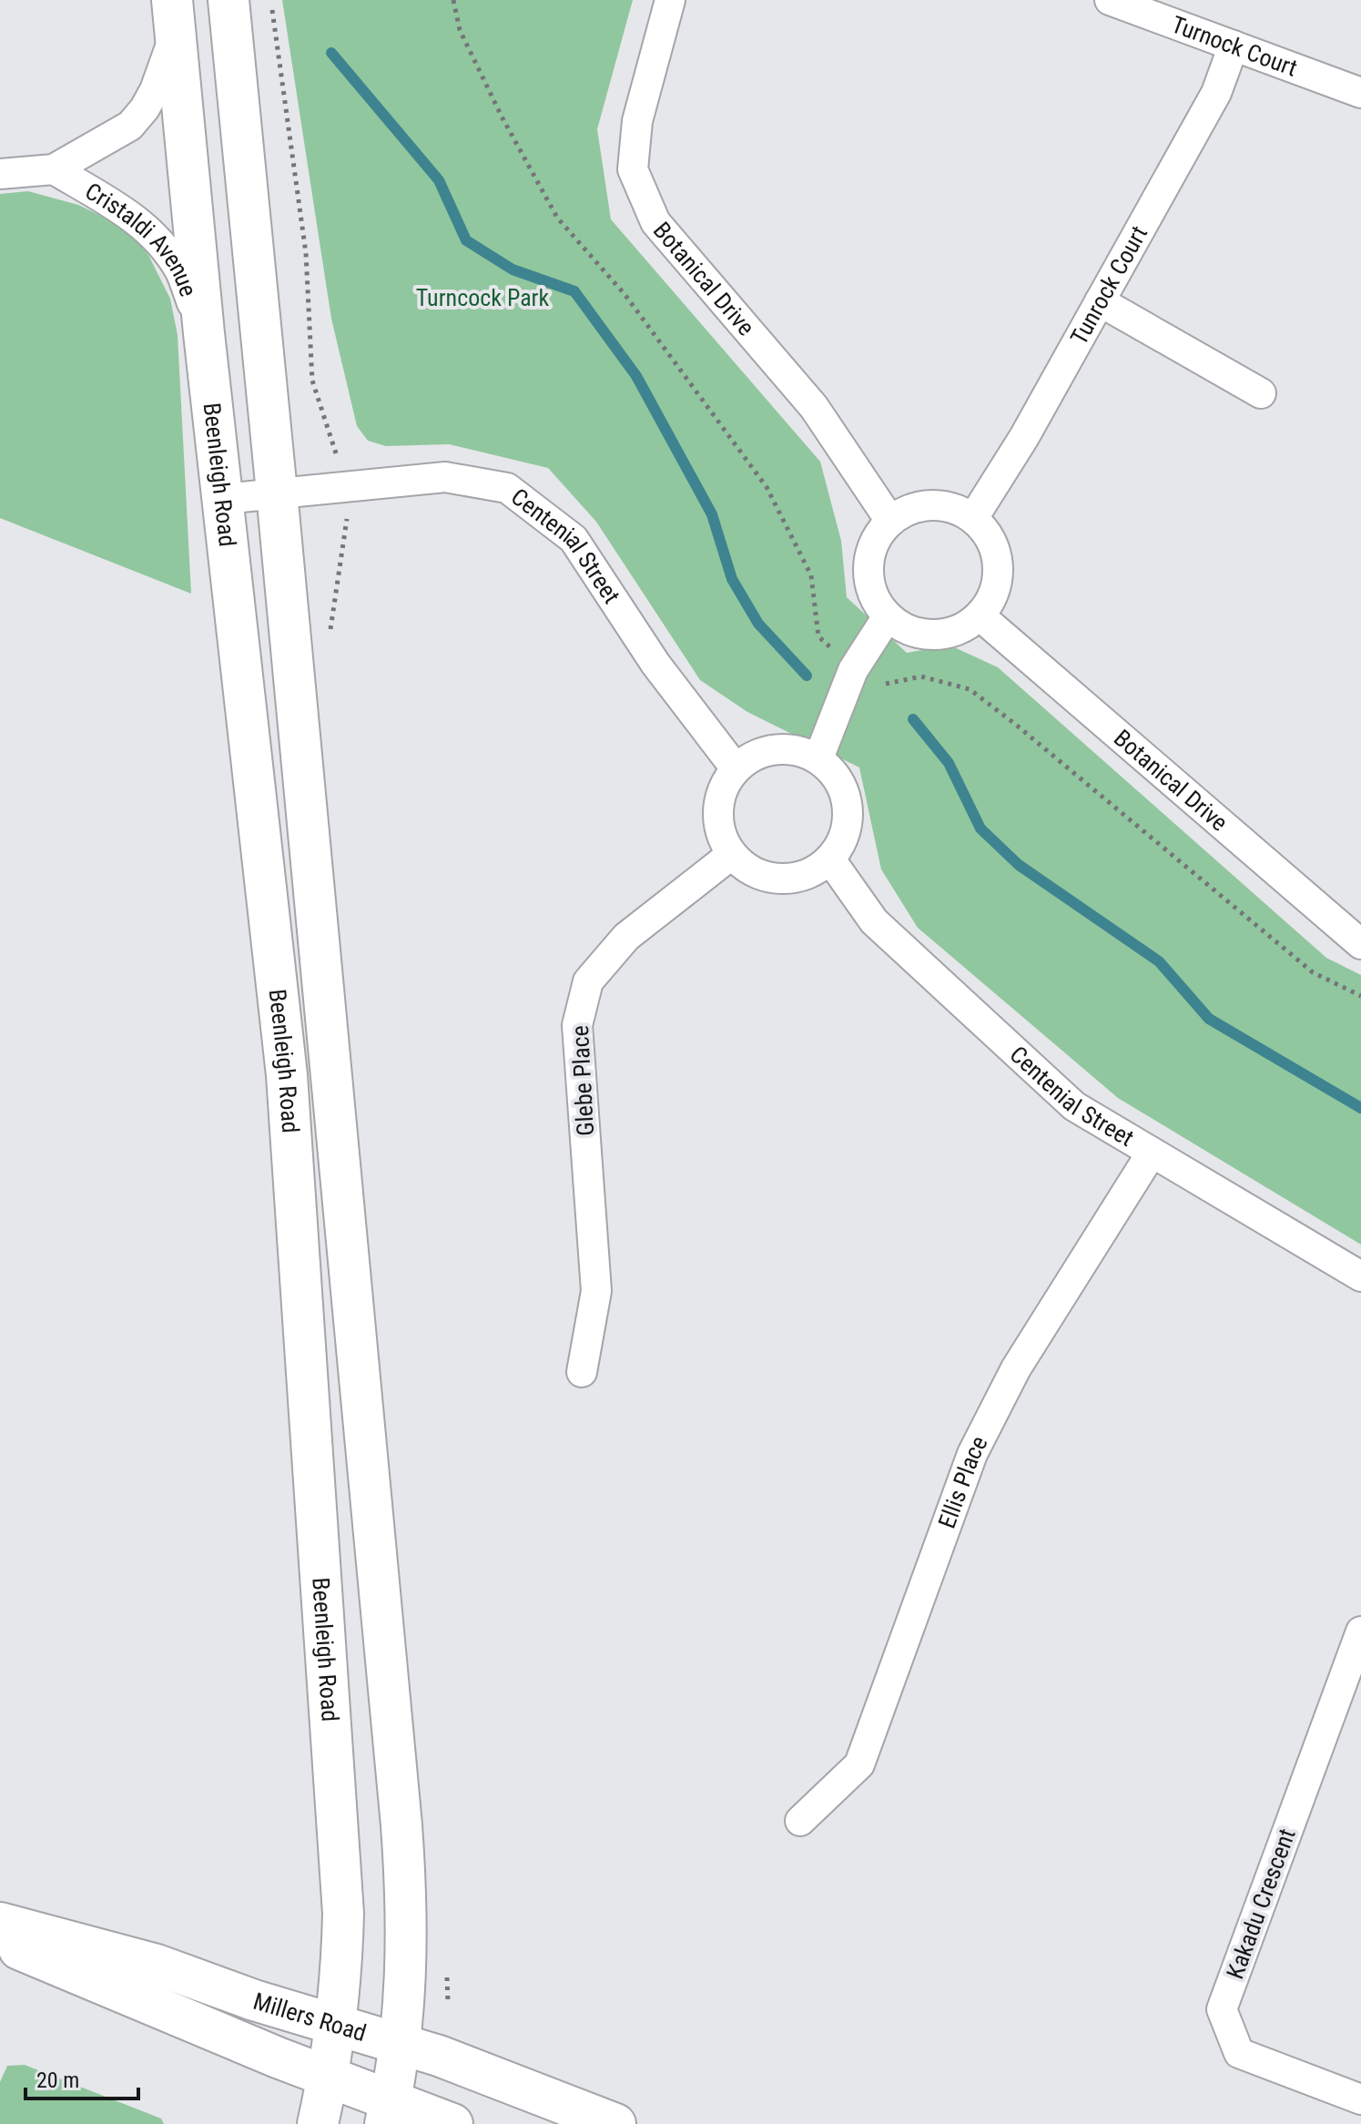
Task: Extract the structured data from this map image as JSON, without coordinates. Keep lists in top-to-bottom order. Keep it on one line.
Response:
{"streets":{"main road":["Beenleigh Road","Millers Road"],"street":["Turnock Court","Cristaldi Avenue","Botanical Drive","Tunrock Court","Centenial Street","Glebe Place","Ellis Place","Kakadu Crescent"]},"crossings":[["Turnock Court","Tunrock Court"],["Cristaldi Avenue","Beenleigh Road"],["Botanical Drive","Tunrock Court"],["Beenleigh Road","Centenial Street"],["Beenleigh Road","Millers Road"],["Centenial Street","Glebe Place"],["Centenial Street","Ellis Place"]],"parks":["Turncock Park"],"scale_bar":"20 m"}
